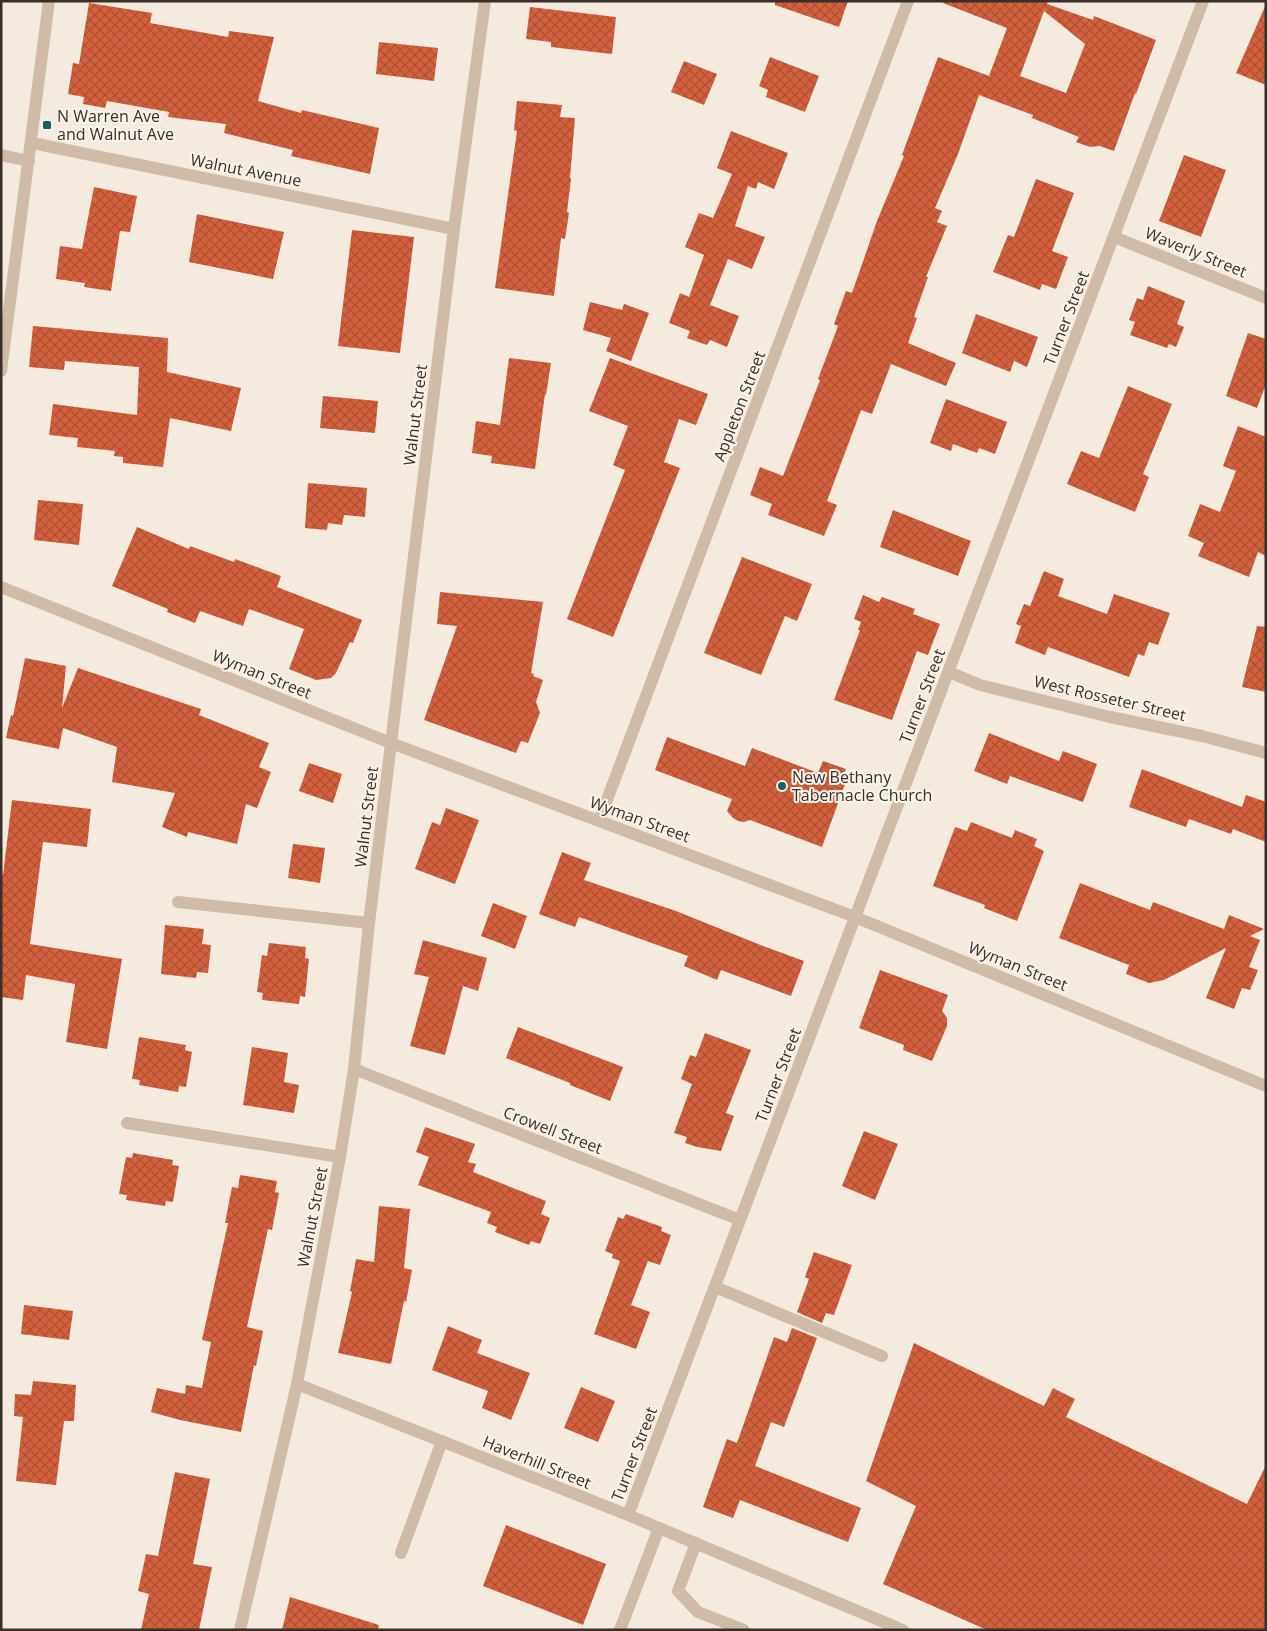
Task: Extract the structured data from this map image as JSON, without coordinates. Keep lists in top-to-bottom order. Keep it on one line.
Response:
{"streets":{"street":["Walnut Avenue","Waverly Street","Turner Street","Appleton Street","Walnut Street","Wyman Street","West Rosseter Street","Crowell Street","Haverhill Street"]},"crossings":[["Walnut Avenue","Walnut Street"],["Waverly Street","Turner Street"],["Turner Street","Wyman Street"],["Turner Street","West Rosseter Street"],["Turner Street","Crowell Street"],["Turner Street","Haverhill Street"],["Appleton Street","Wyman Street"],["Walnut Street","Wyman Street"],["Walnut Street","Crowell Street"],["Walnut Street","Haverhill Street"]],"places":{"transit":["N Warren Ave and Walnut Ave"],"other":["New Bethany Tabernacle Church"]}}
